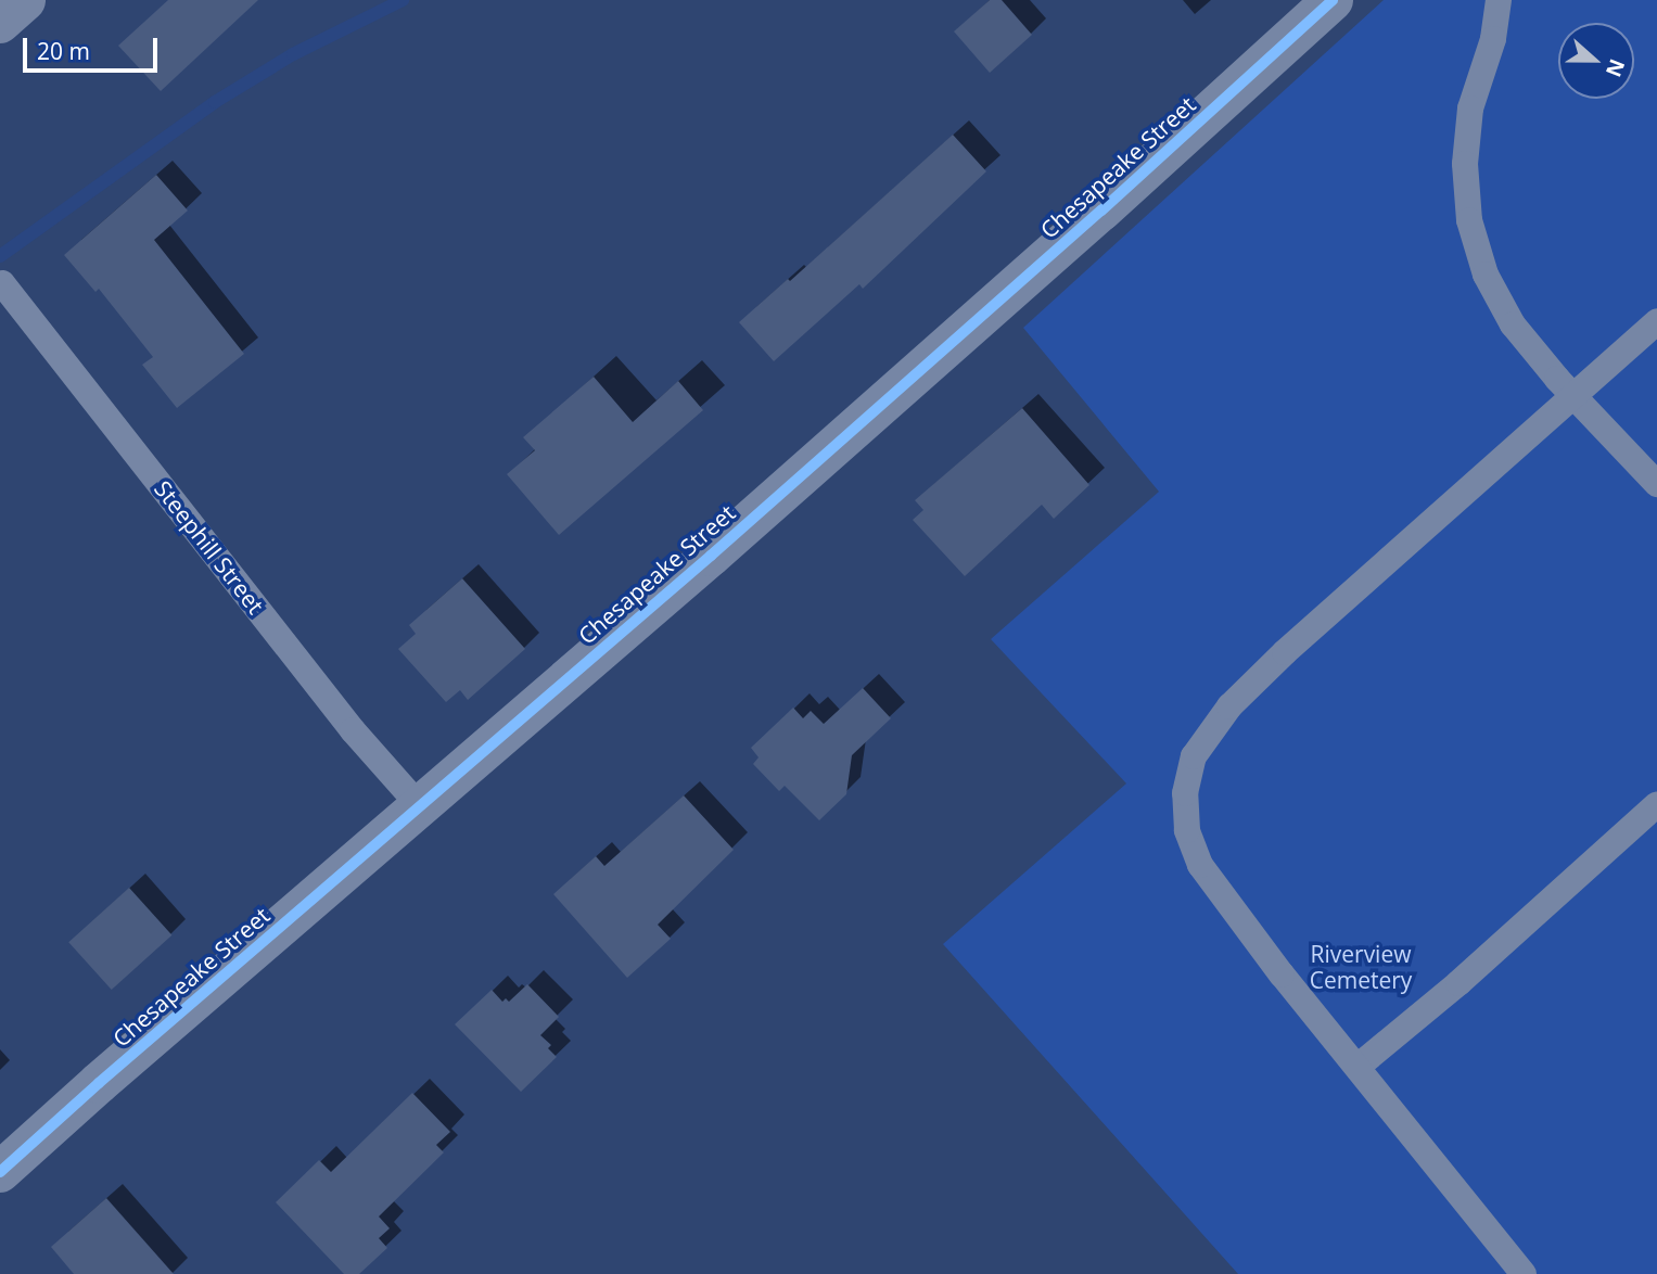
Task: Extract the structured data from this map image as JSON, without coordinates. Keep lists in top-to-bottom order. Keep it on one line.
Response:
{"streets":{"street":["Chesapeake Street"],"lane":["Steephill Street"]},"crossings":[["Chesapeake Street","Steephill Street"]],"parks":["Riverview Cemetery"],"scale_bar":"20 m","north":"right"}
